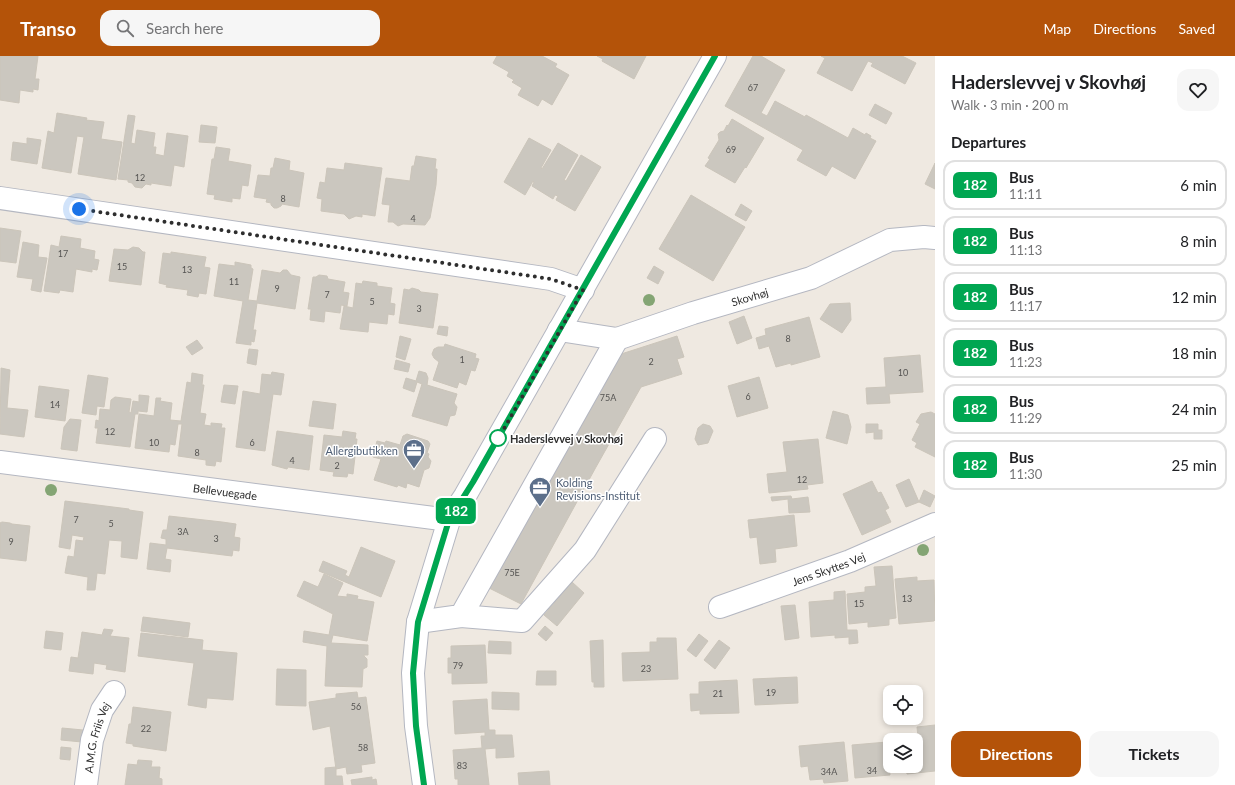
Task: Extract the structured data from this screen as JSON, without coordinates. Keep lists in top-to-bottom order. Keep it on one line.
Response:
{"streets":{"street":["Skovhøj","Bellevuegade","Jens Skyttes Vej","A.M.G. Friis Vej"]},"places":{"other":["Haderslevvej v Skovhøj"],"office":["Allergibutikken","Kolding Revisions-Institut"]},"lines":["bus line 182"],"house_numbers":["67","69","12","8","4","17","15","13","11","9","7","5","3","8","1","2","10","6","75A","14","12","10","6","8","4","2","12","7","5","3A","3","9","75E","13","15","79","23","19","21","56","22","58","83","34","34A"],"page":{"header":"Transo","search":"Search here","nav":["Map","Directions","Saved"],"on_map":"182","heading":[["Haderslevvej v Skovhøj","Walk · 3 min · 200 m"],"Departures"],"list":[{"mark":"182","name":"Bus","note":"11:11","value":"6 min"},{"mark":"182","name":"Bus","note":"11:13","value":"8 min"},{"mark":"182","name":"Bus","note":"11:17","value":"12 min"},{"mark":"182","name":"Bus","note":"11:23","value":"18 min"},{"mark":"182","name":"Bus","note":"11:29","value":"24 min"},{"mark":"182","name":"Bus","note":"11:30","value":"25 min"}],"buttons":["Directions","Tickets"]}}
